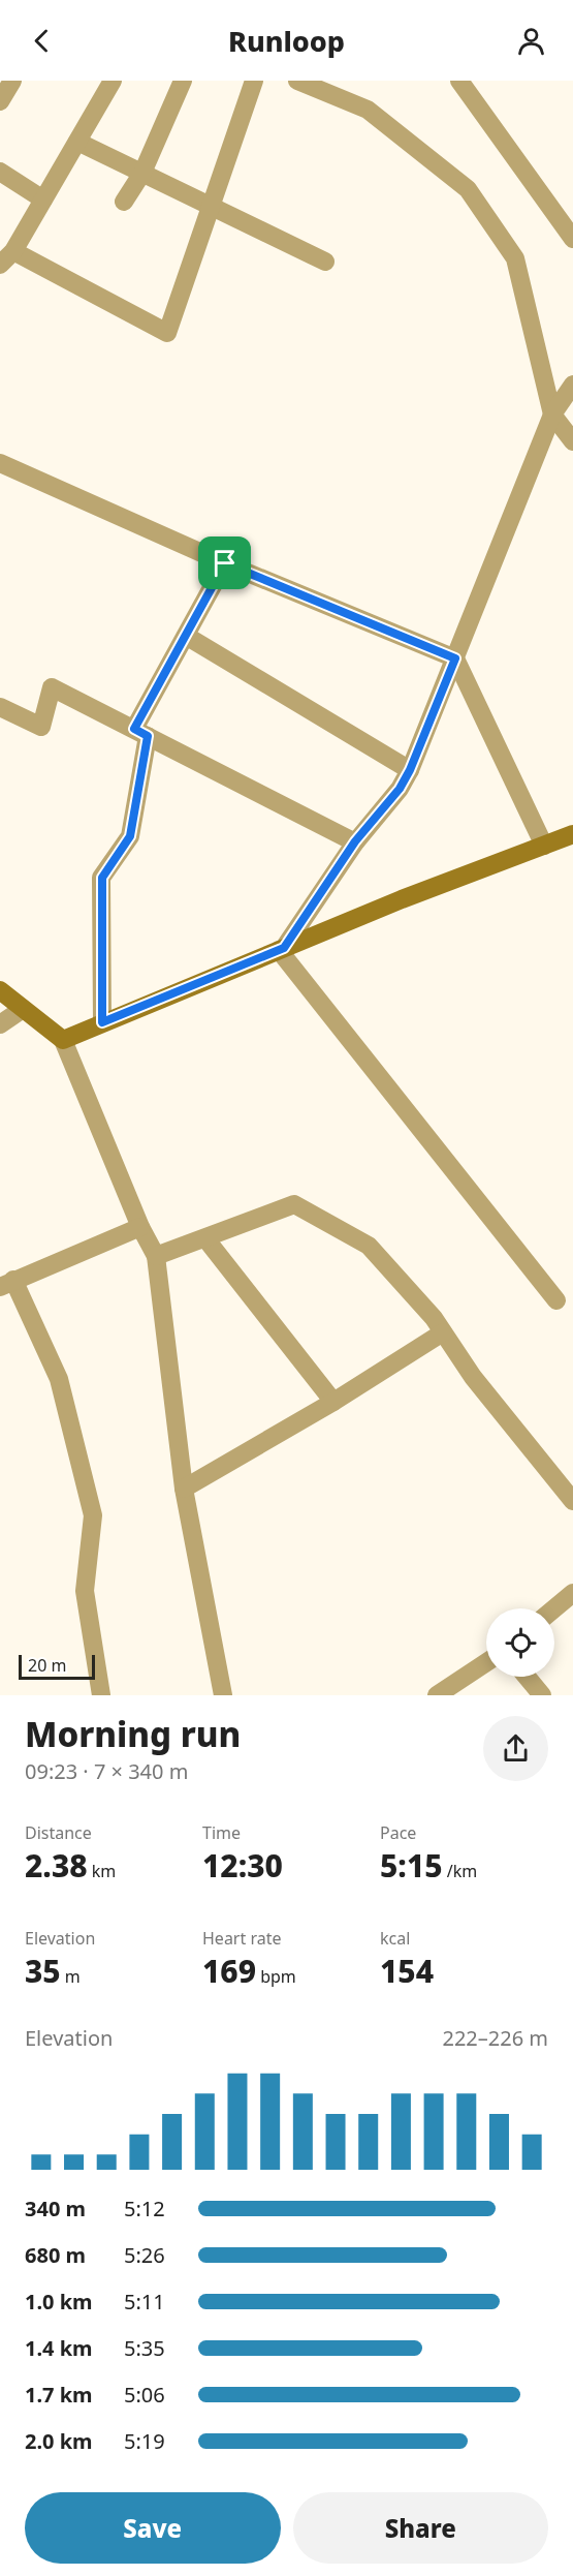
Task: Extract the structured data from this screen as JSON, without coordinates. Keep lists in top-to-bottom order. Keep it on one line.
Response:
{"scale_bar":"20 m","page":{"header":"Runloop","scale":"20 m","heading":["Morning run","09:23 · 7 × 340 m"],"stats":[["Distance","2.38 km"],["Time","12:30"],["Pace","5:15 /km"],["Elevation","35 m"],["Heart rate","169 bpm"],["kcal","154"]],"chart":["Elevation","222–226 m"],"list":[{"name":"340 m","note":"5:12"},{"name":"680 m","note":"5:26"},{"name":"1.0 km","note":"5:11"},{"name":"1.4 km","note":"5:35"},{"name":"1.7 km","note":"5:06"},{"name":"2.0 km","note":"5:19"}],"buttons":["Save","Share"]}}
